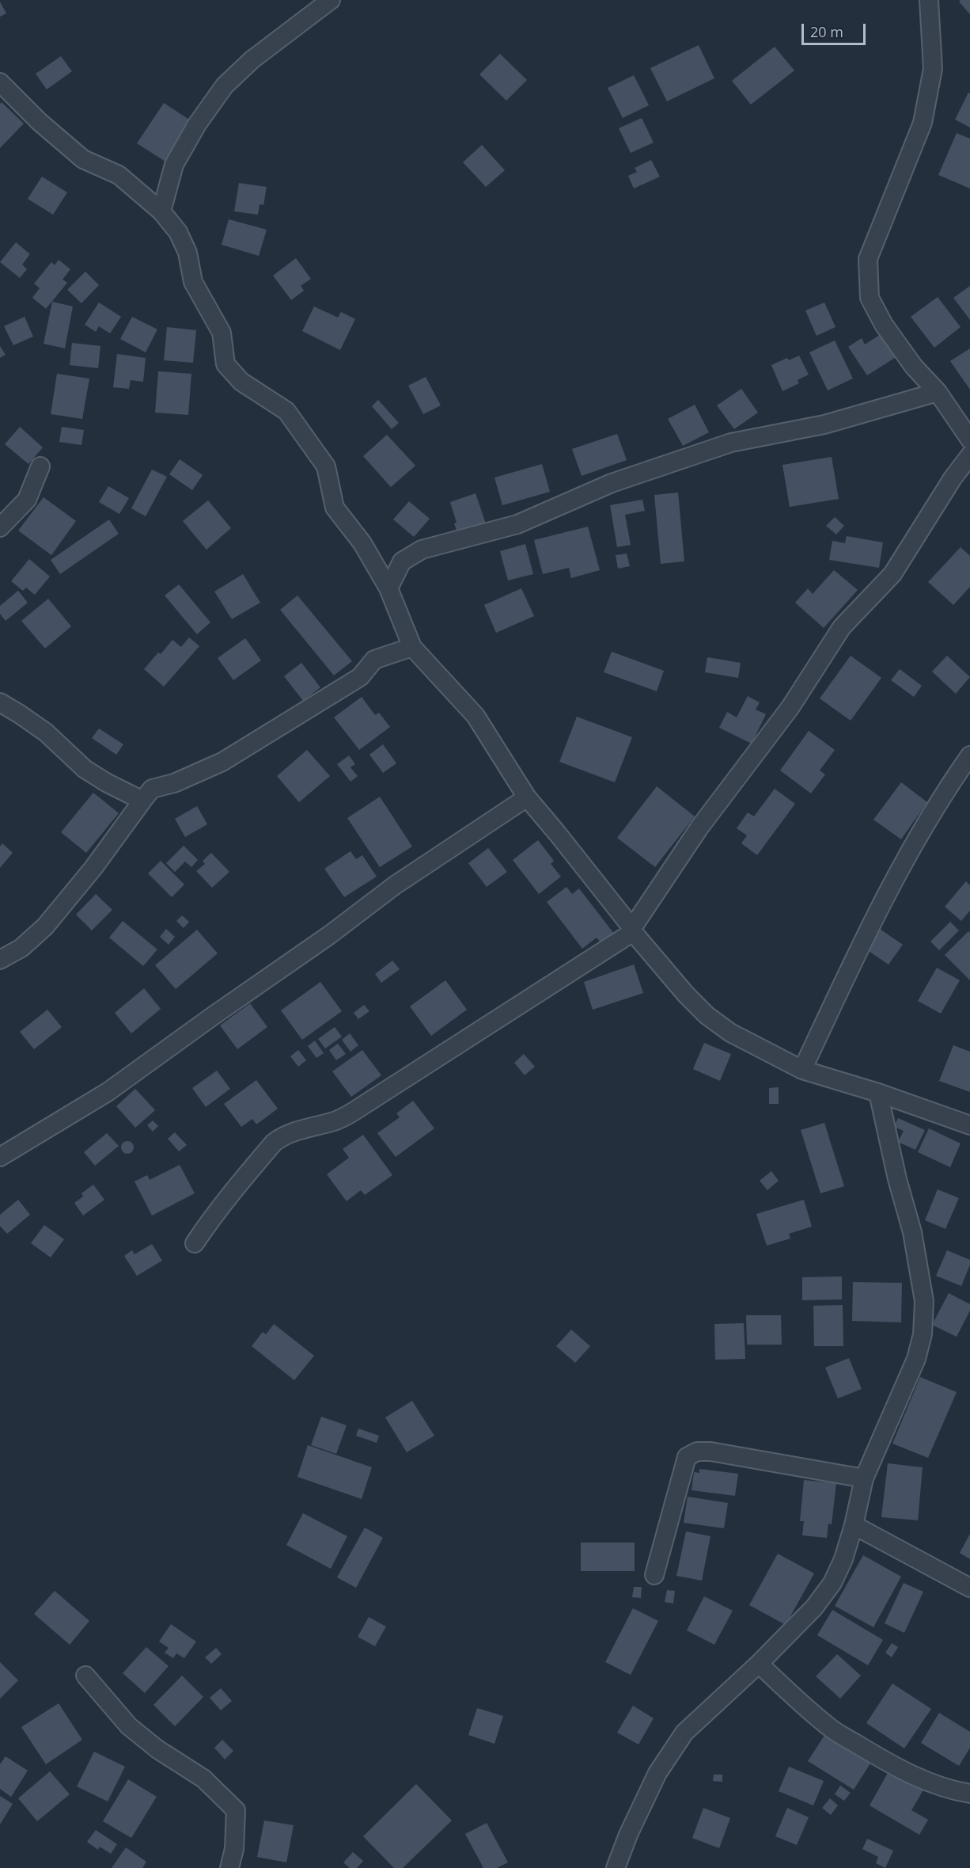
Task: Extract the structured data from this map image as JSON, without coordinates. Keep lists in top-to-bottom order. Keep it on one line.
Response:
{"scale_bar":"20 m"}
